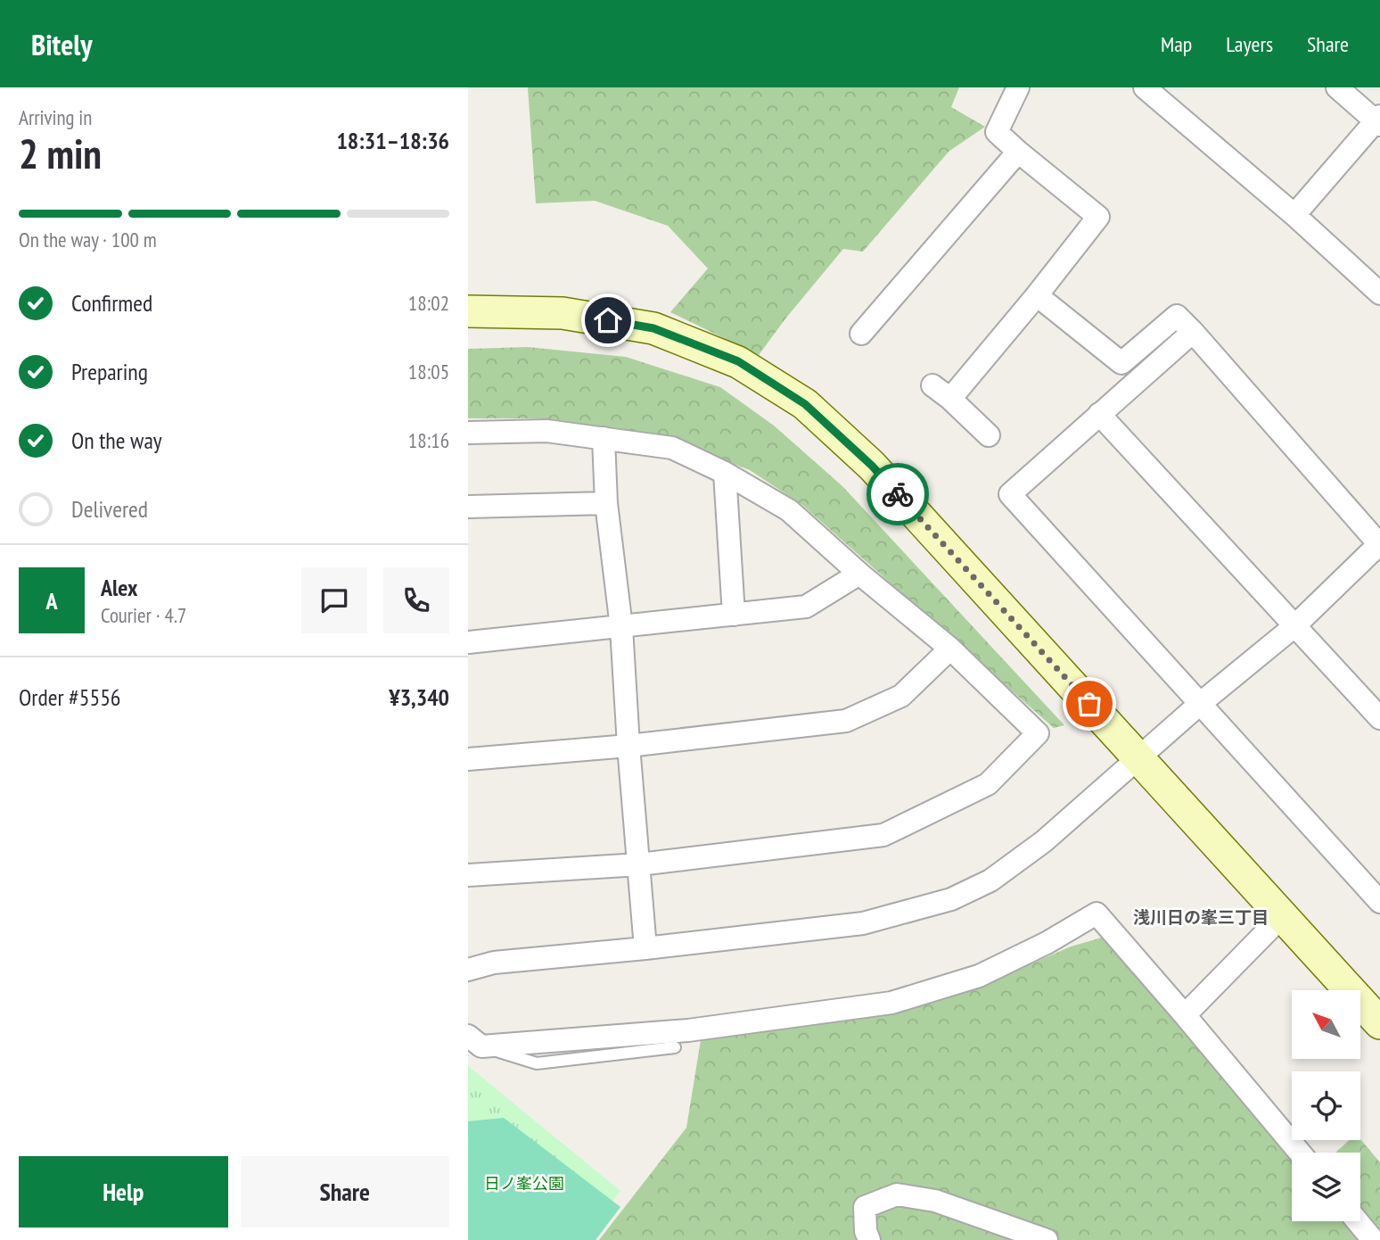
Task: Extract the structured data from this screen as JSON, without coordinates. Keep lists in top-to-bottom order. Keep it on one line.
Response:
{"districts":["浅川日の峯三丁目"],"parks":["日ノ峯公園"],"north":"top left","page":{"header":"Bitely","nav":["Map","Layers","Share"],"heading":["2 min","Arriving in","18:31–18:36"],"panel":["Alex","Courier · 4.7","Order #5556","¥3,340"],"bar":"On the way · 100 m","list":[["Confirmed","18:02"],["Preparing","18:05"],["On the way","18:16"],"Delivered"],"round":"A","buttons":["Help","Share"]}}
